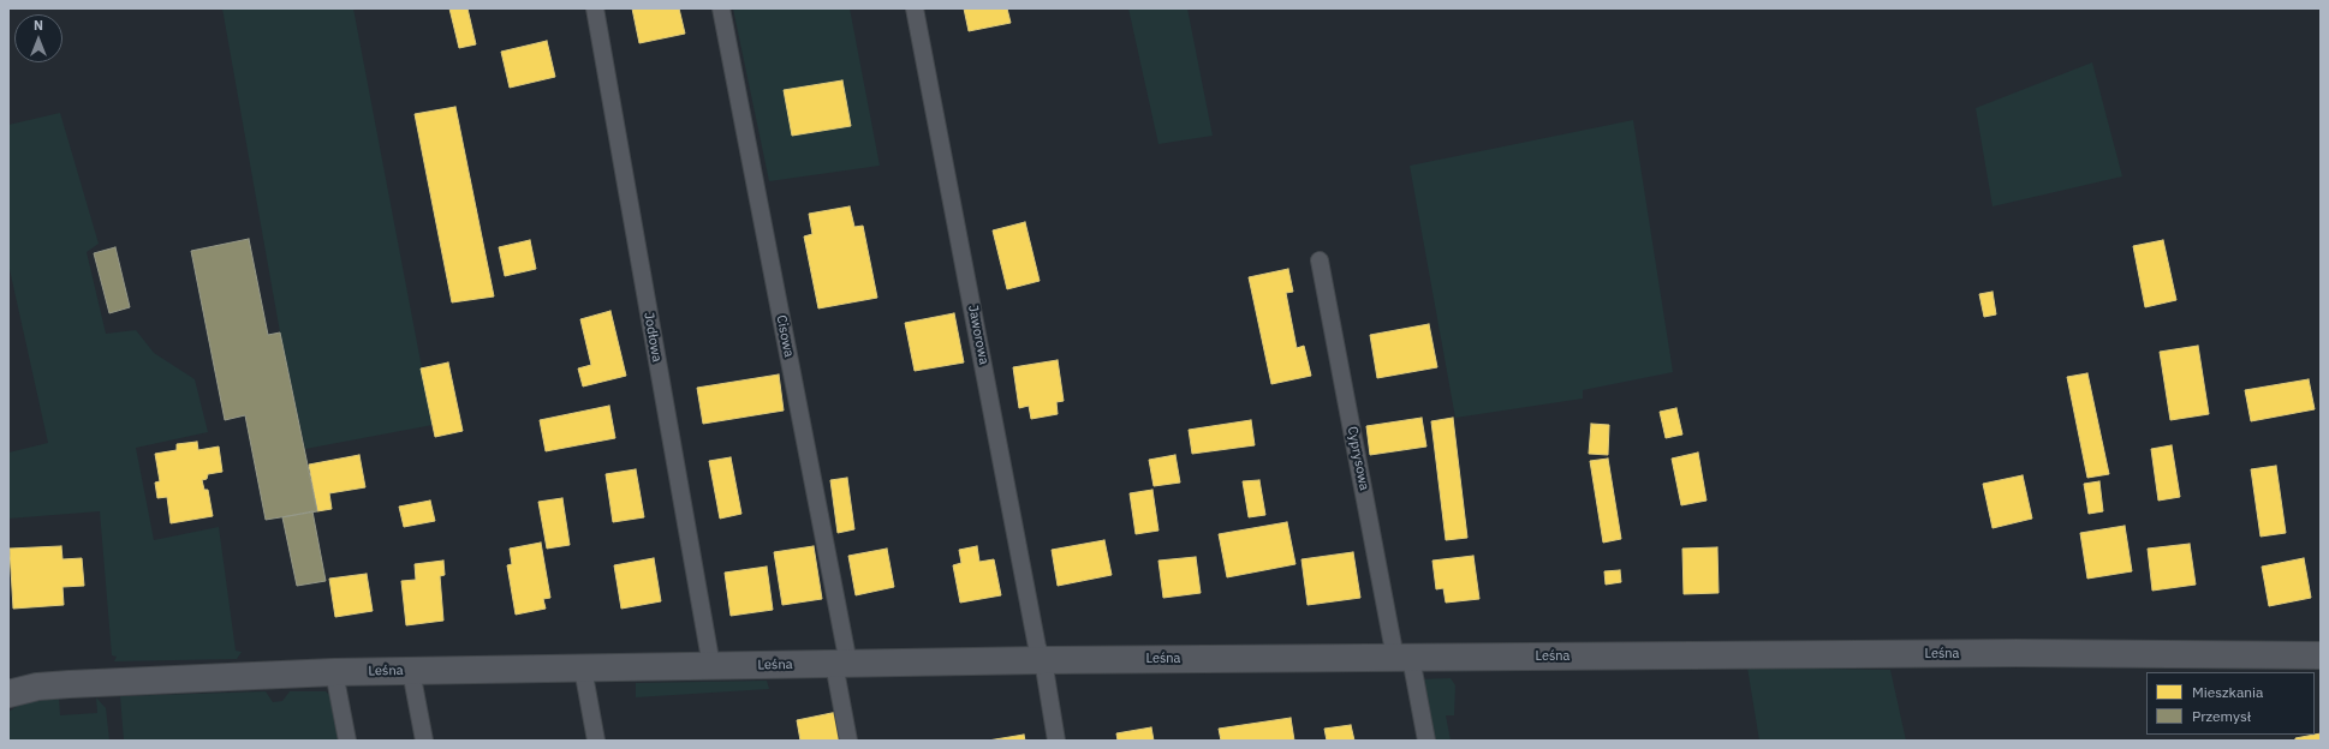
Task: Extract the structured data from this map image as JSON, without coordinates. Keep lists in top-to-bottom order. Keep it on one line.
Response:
{"streets":{"street":["Leśna"],"lane":["Jaworowa","Cisowa","Jodłowa","Cyprysowa"]},"crossings":[["Jaworowa","Leśna"],["Cisowa","Leśna"],["Jodłowa","Leśna"],["Cyprysowa","Leśna"]],"legend":["Mieszkania","Przemysł"],"north":"top"}
